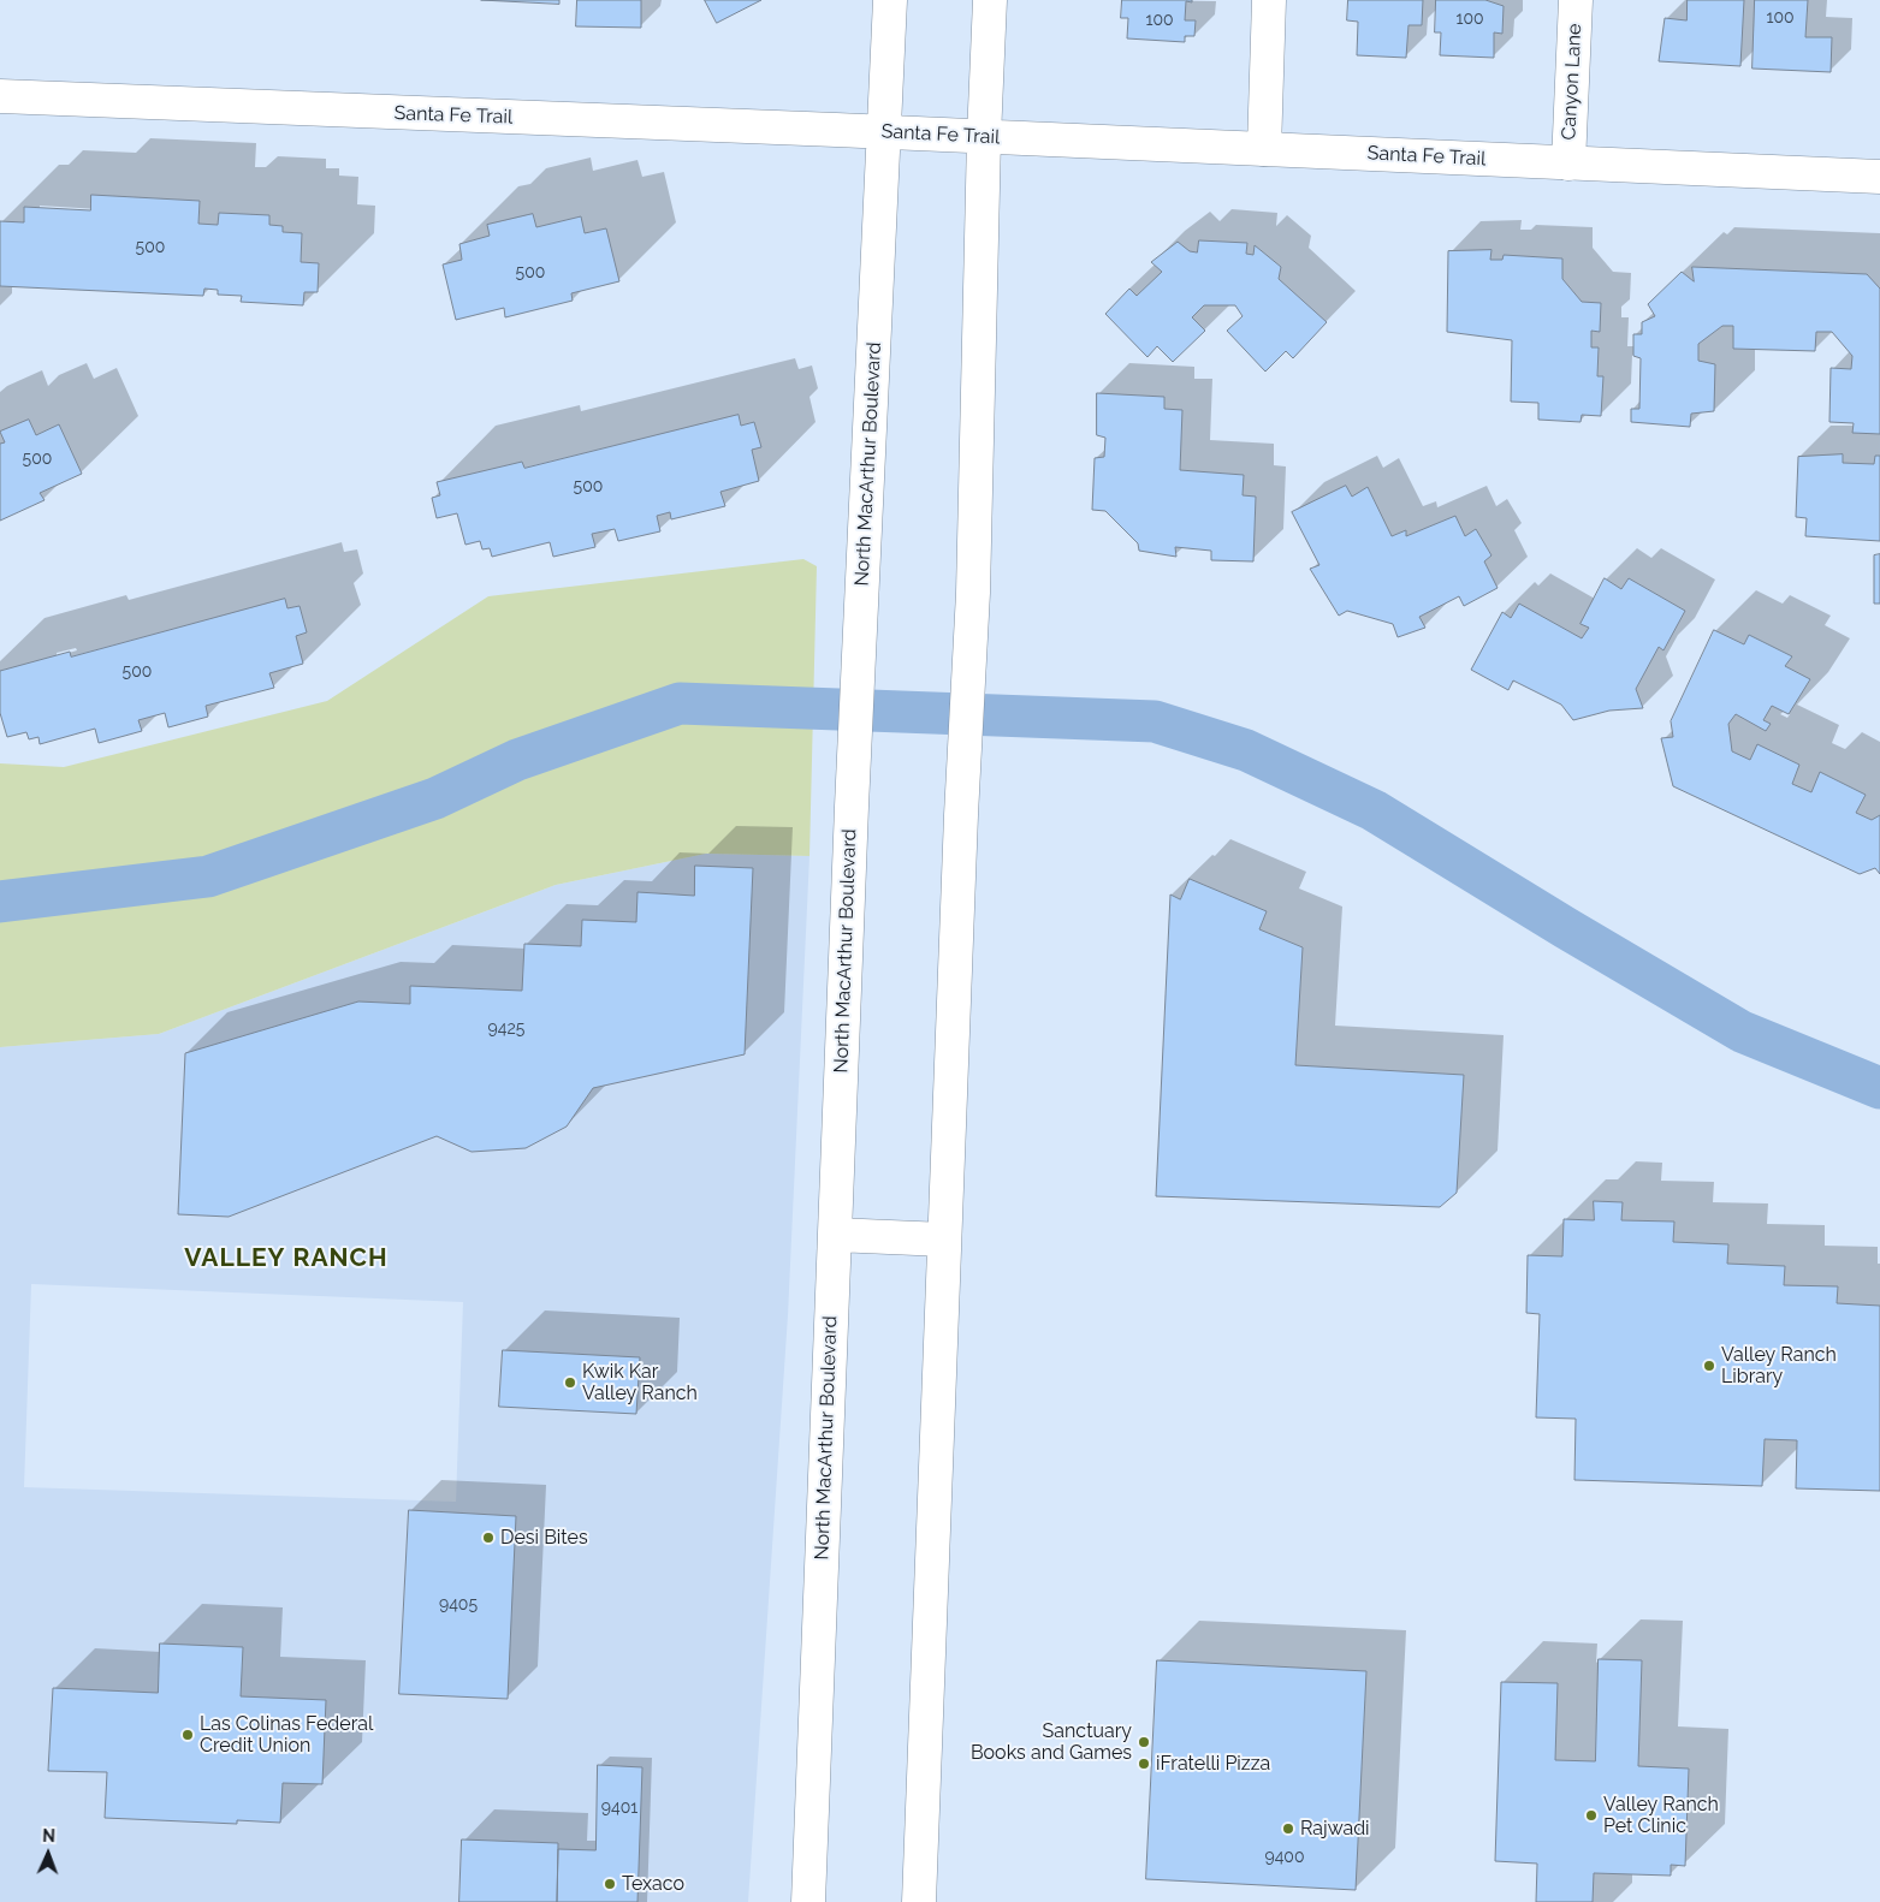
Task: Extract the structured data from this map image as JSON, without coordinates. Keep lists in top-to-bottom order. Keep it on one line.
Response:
{"streets":{"main road":["Canyon Lane","Santa Fe Trail","North MacArthur Boulevard"]},"crossings":[["Canyon Lane","Santa Fe Trail"],["Santa Fe Trail","North MacArthur Boulevard"]],"districts":["VALLEY RANCH"],"places":["Valley Ranch Library","Kwik Kar Valley Ranch","Desi Bites","Las Colinas Federal Credit Union","Sanctuary Books and Games","iFratelli Pizza","Valley Ranch Pet Clinic","Rajwadi","Texaco"],"house_numbers":["100","100","100","500","500","500","500","500","9425","9405","9401","9400"],"north":"top"}
